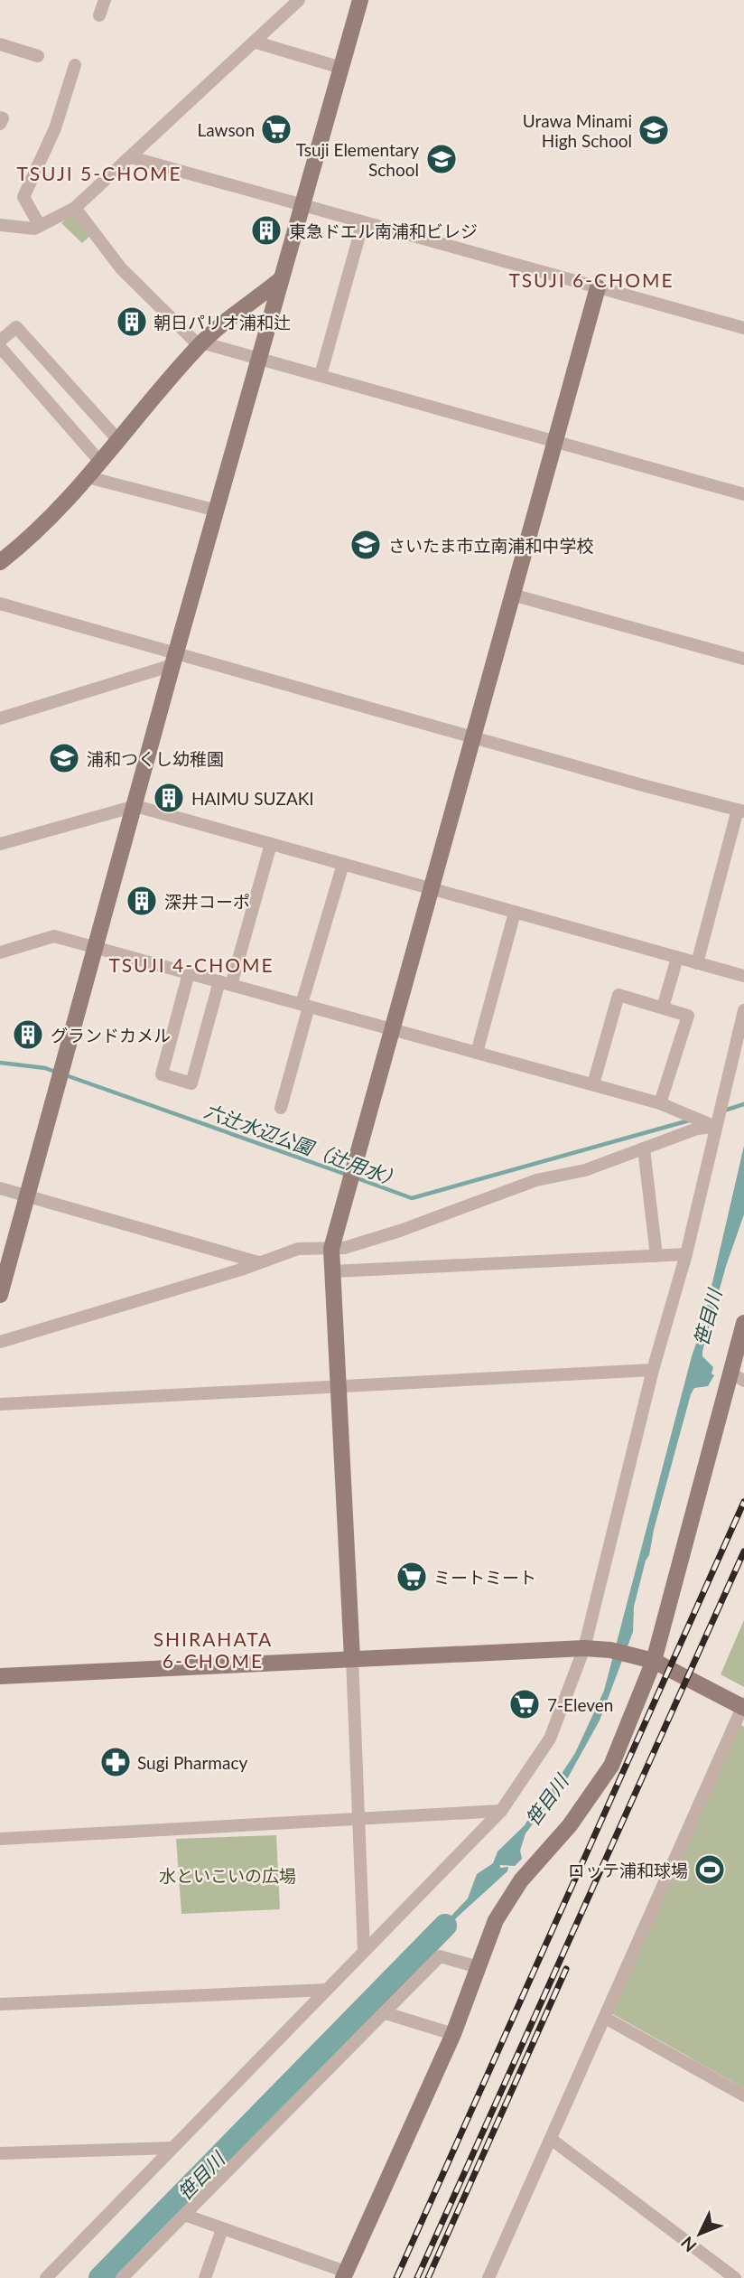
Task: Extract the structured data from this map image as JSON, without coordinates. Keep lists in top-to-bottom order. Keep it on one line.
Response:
{"districts":["TSUJI 5-CHOME","TSUJI 6-CHOME","TSUJI 4-CHOME","SHIRAHATA 6-CHOME"],"water":["六辻水辺公園（辻用水）","笹目川"],"parks":["水といこいの広場"],"places":{"supermarket":["Lawson","ミートミート","7-Eleven"],"school or university":["Urawa Minami High School","Tsuji Elementary School","さいたま市立南浦和中学校","浦和つくし幼稚園"],"building":["東急ドエル南浦和ビレジ","朝日パリオ浦和辻","HAIMU SUZAKI","深井コーポ","グランドカメル"],"pharmacy":["Sugi Pharmacy"],"sports":["ロッテ浦和球場"]},"north":"bottom left"}
